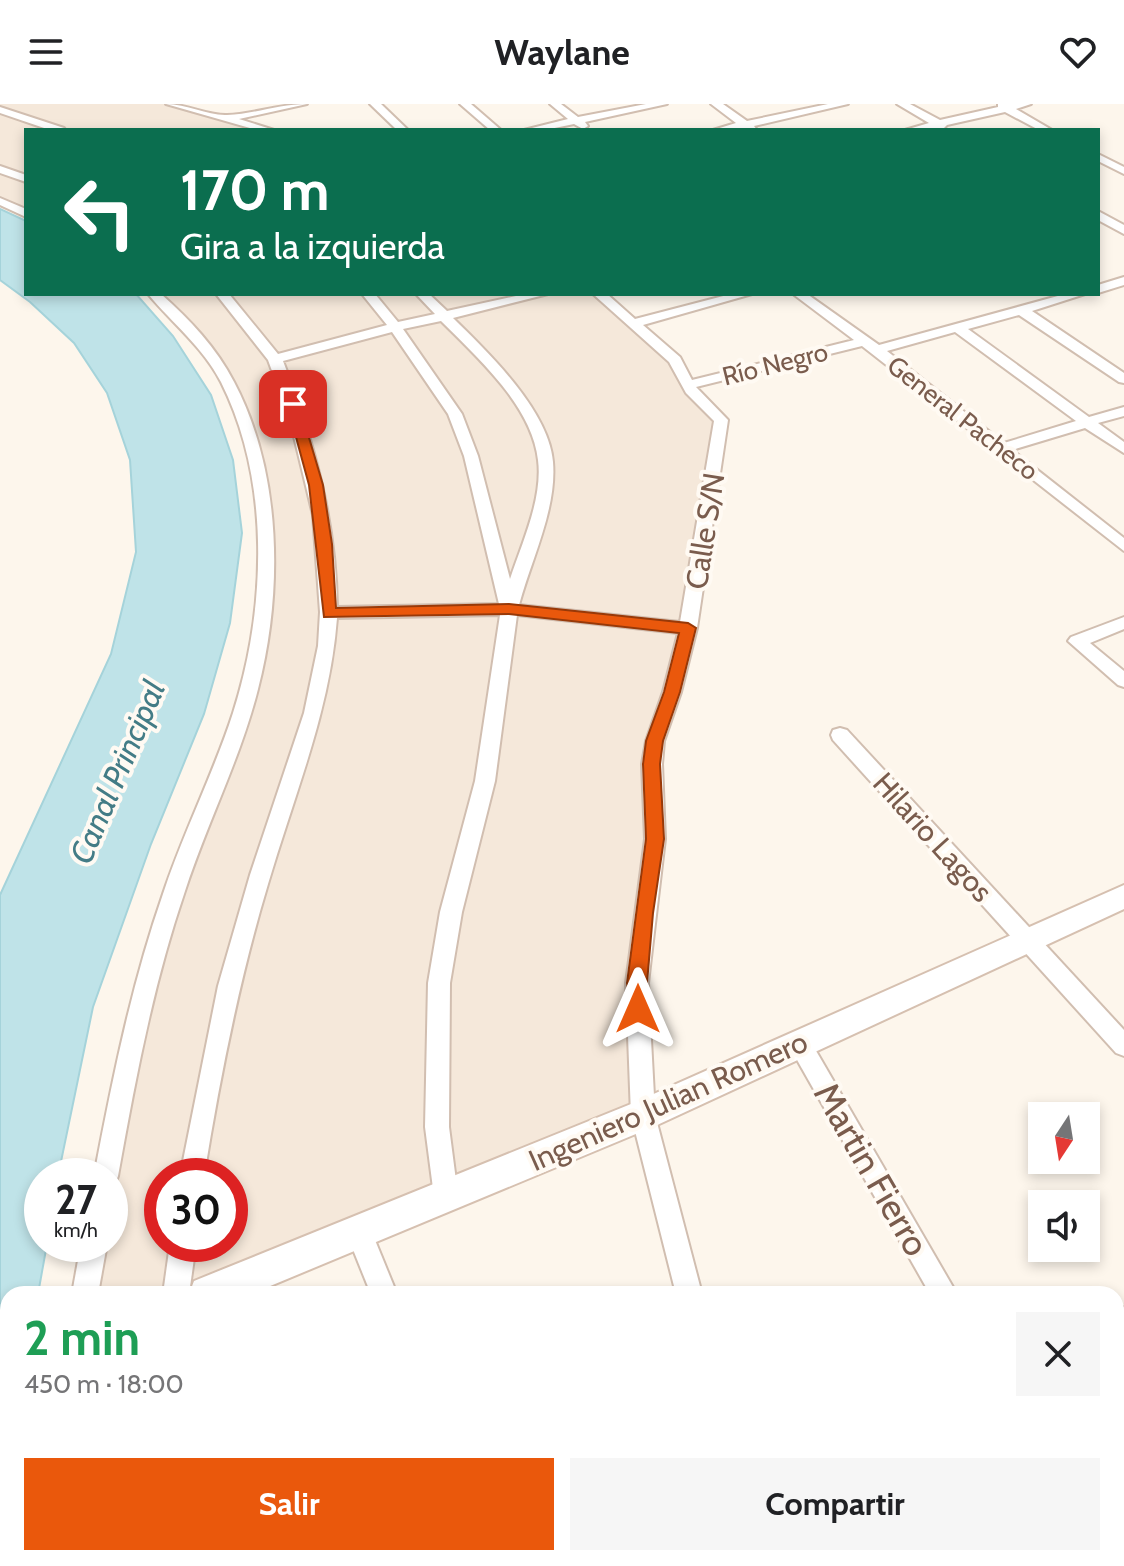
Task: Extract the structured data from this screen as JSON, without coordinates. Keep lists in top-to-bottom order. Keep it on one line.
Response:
{"streets":{"street":["Río Negro","General Pacheco","Calle S/N","Hilario Lagos","Ingeniero Julian Romero","Martin Fierro"]},"crossings":[["Río Negro","General Pacheco"],["Río Negro","Calle S/N"],["Calle S/N","Ingeniero Julian Romero"],["Hilario Lagos","Ingeniero Julian Romero"],["Ingeniero Julian Romero","Martin Fierro"]],"water":["Canal Principal"],"north":"bottom","page":{"header":"Waylane","turn":["170 m","Gira a la izquierda"],"speed":"27 km/h","limit":"30","heading":["2 min","450 m · 18:00"],"buttons":["Salir","Compartir"]}}
